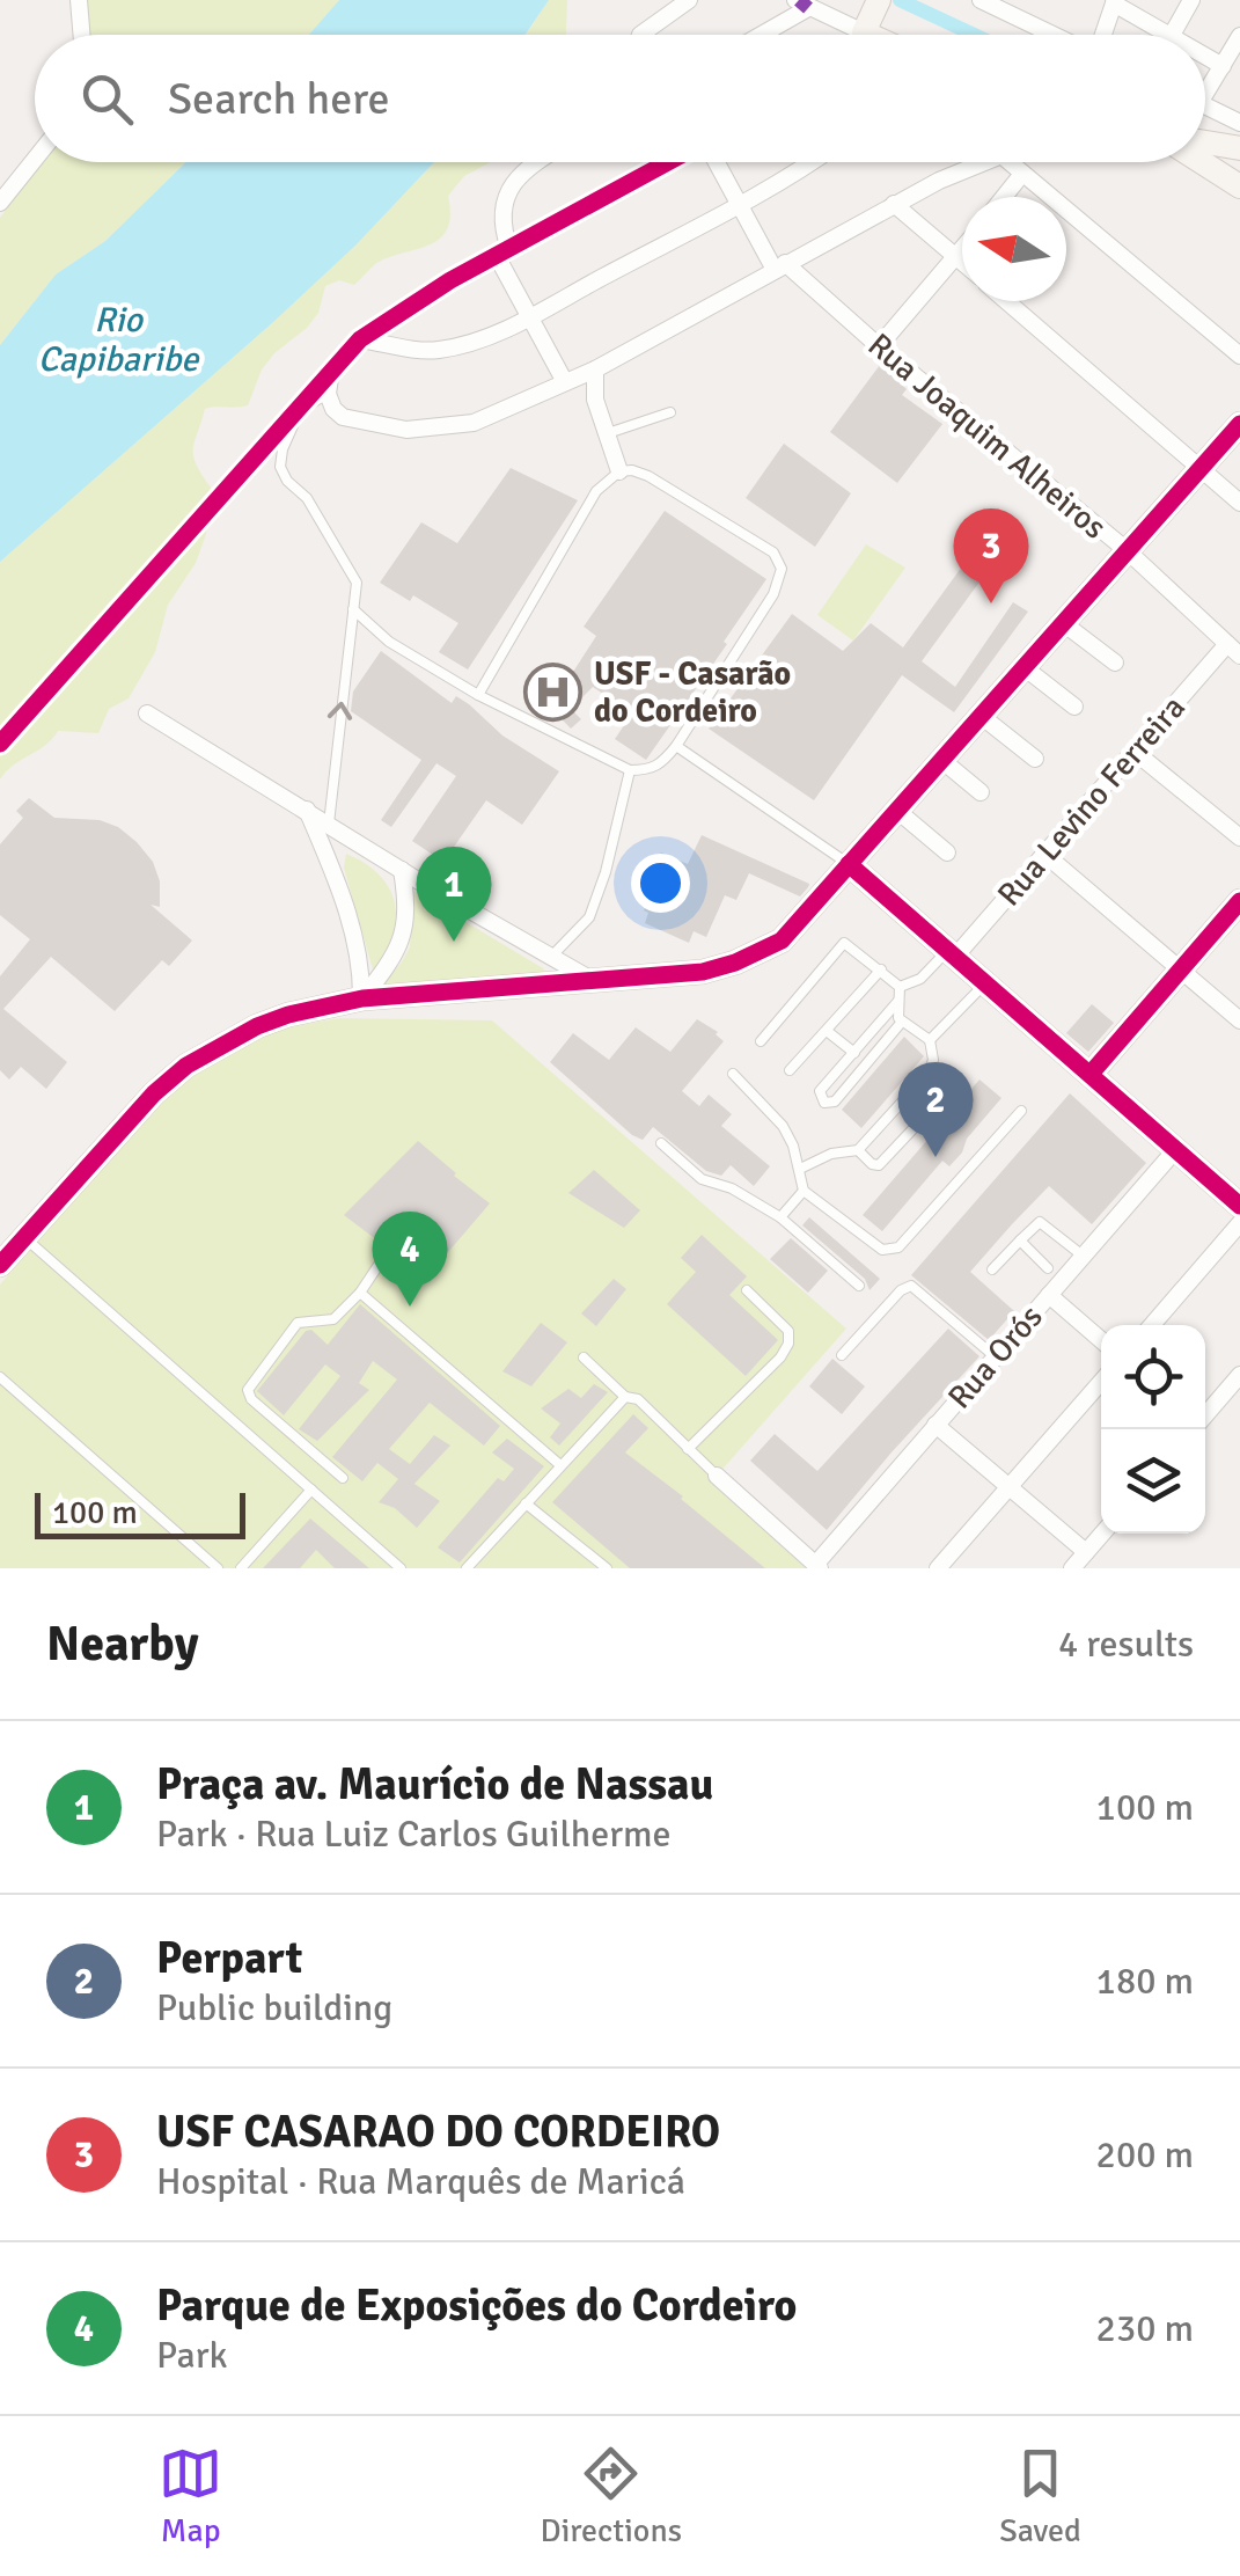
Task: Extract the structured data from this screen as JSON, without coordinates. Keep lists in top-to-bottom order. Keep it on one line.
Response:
{"streets":{"street":["Rua Joaquim Alheiros","Rua Levino Ferreira","Rua Orós"]},"crossings":[["Rua Joaquim Alheiros","Rua Levino Ferreira"]],"water":["Rio Capibaribe"],"places":{"hospital":["USF - Casarão do Cordeiro"]},"scale_bar":"100 m","north":"left","page":{"search":"Search here","pins":["3","1","2","4"],"scale":"100 m","heading":["Nearby","4 results"],"list":[{"mark":"1","name":"Praça av. Maurício de Nassau","note":"Park · Rua Luiz Carlos Guilherme","value":"100 m"},{"mark":"2","name":"Perpart","note":"Public building","value":"180 m"},{"mark":"3","name":"USF CASARAO DO CORDEIRO","note":"Hospital · Rua Marquês de Maricá","value":"200 m"},{"mark":"4","name":"Parque de Exposições do Cordeiro","note":"Park","value":"230 m"}],"nav":["Map","Directions","Saved"]}}
